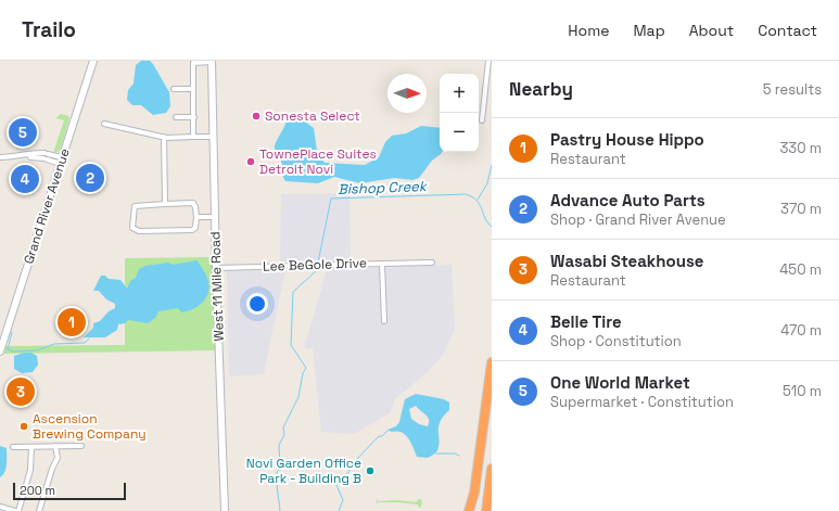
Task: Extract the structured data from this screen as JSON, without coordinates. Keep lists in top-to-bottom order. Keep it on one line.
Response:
{"streets":{"street":["Grand River Avenue","Lee BeGole Drive","West 11 Mile Road"]},"crossings":[["Lee BeGole Drive","West 11 Mile Road"]],"water":["Bishop Creek"],"places":["Sonesta Select","TownePlace Suites Detroit Novi","Ascension Brewing Company","Novi Garden Office Park - Building B"],"scale_bar":"200 m","north":"right","page":{"header":"Trailo","nav":["Home","Map","About","Contact"],"heading":["Nearby","5 results"],"map_buttons":["+","−"],"pins":["5","2","4","1","3"],"list":[{"mark":"1","name":"Pastry House Hippo","note":"Restaurant","value":"330 m"},{"mark":"2","name":"Advance Auto Parts","note":"Shop · Grand River Avenue","value":"370 m"},{"mark":"3","name":"Wasabi Steakhouse","note":"Restaurant","value":"450 m"},{"mark":"4","name":"Belle Tire","note":"Shop · Constitution","value":"470 m"},{"mark":"5","name":"One World Market","note":"Supermarket · Constitution","value":"510 m"}],"scale":"200 m"}}
